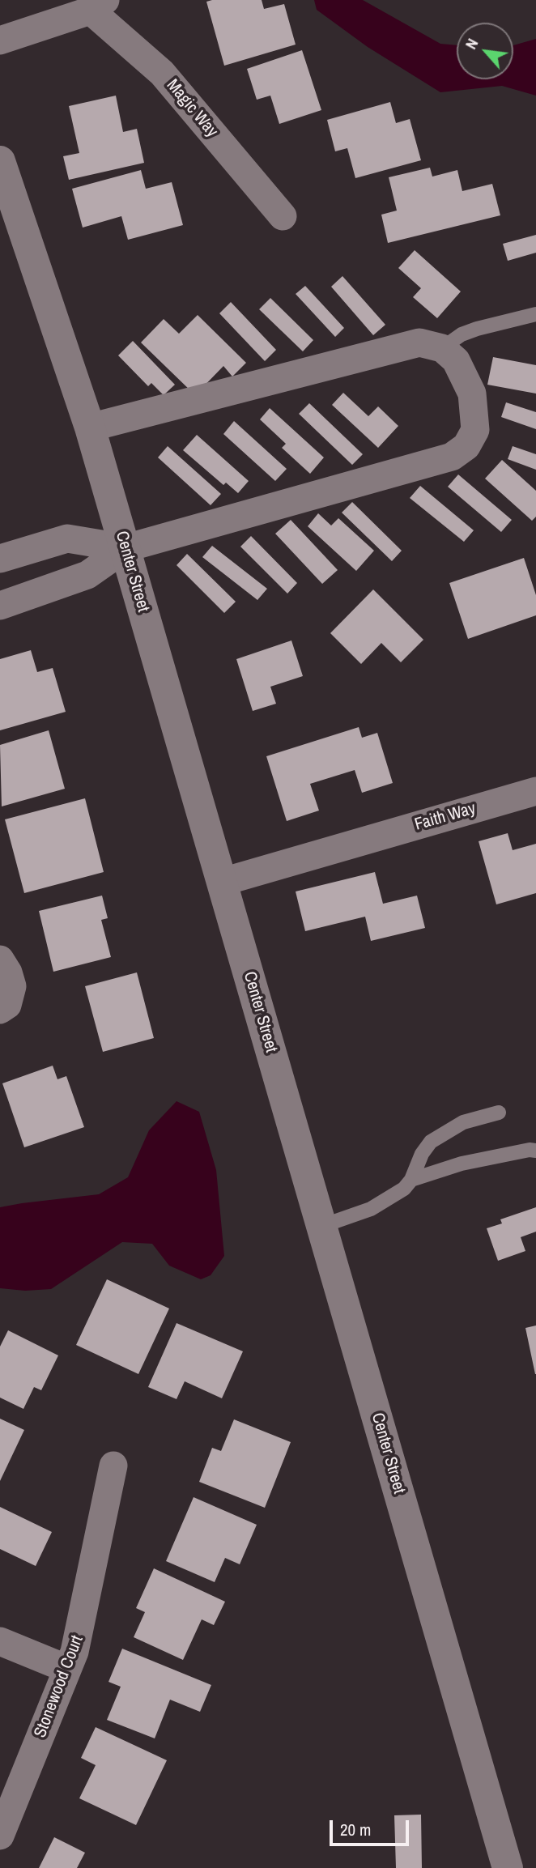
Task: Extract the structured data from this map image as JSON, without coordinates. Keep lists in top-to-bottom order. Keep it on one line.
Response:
{"streets":{"street":["Magic Way","Center Street","Faith Way","Stonewood Court"]},"crossings":[["Center Street","Faith Way"]],"scale_bar":"20 m","north":"top left"}
